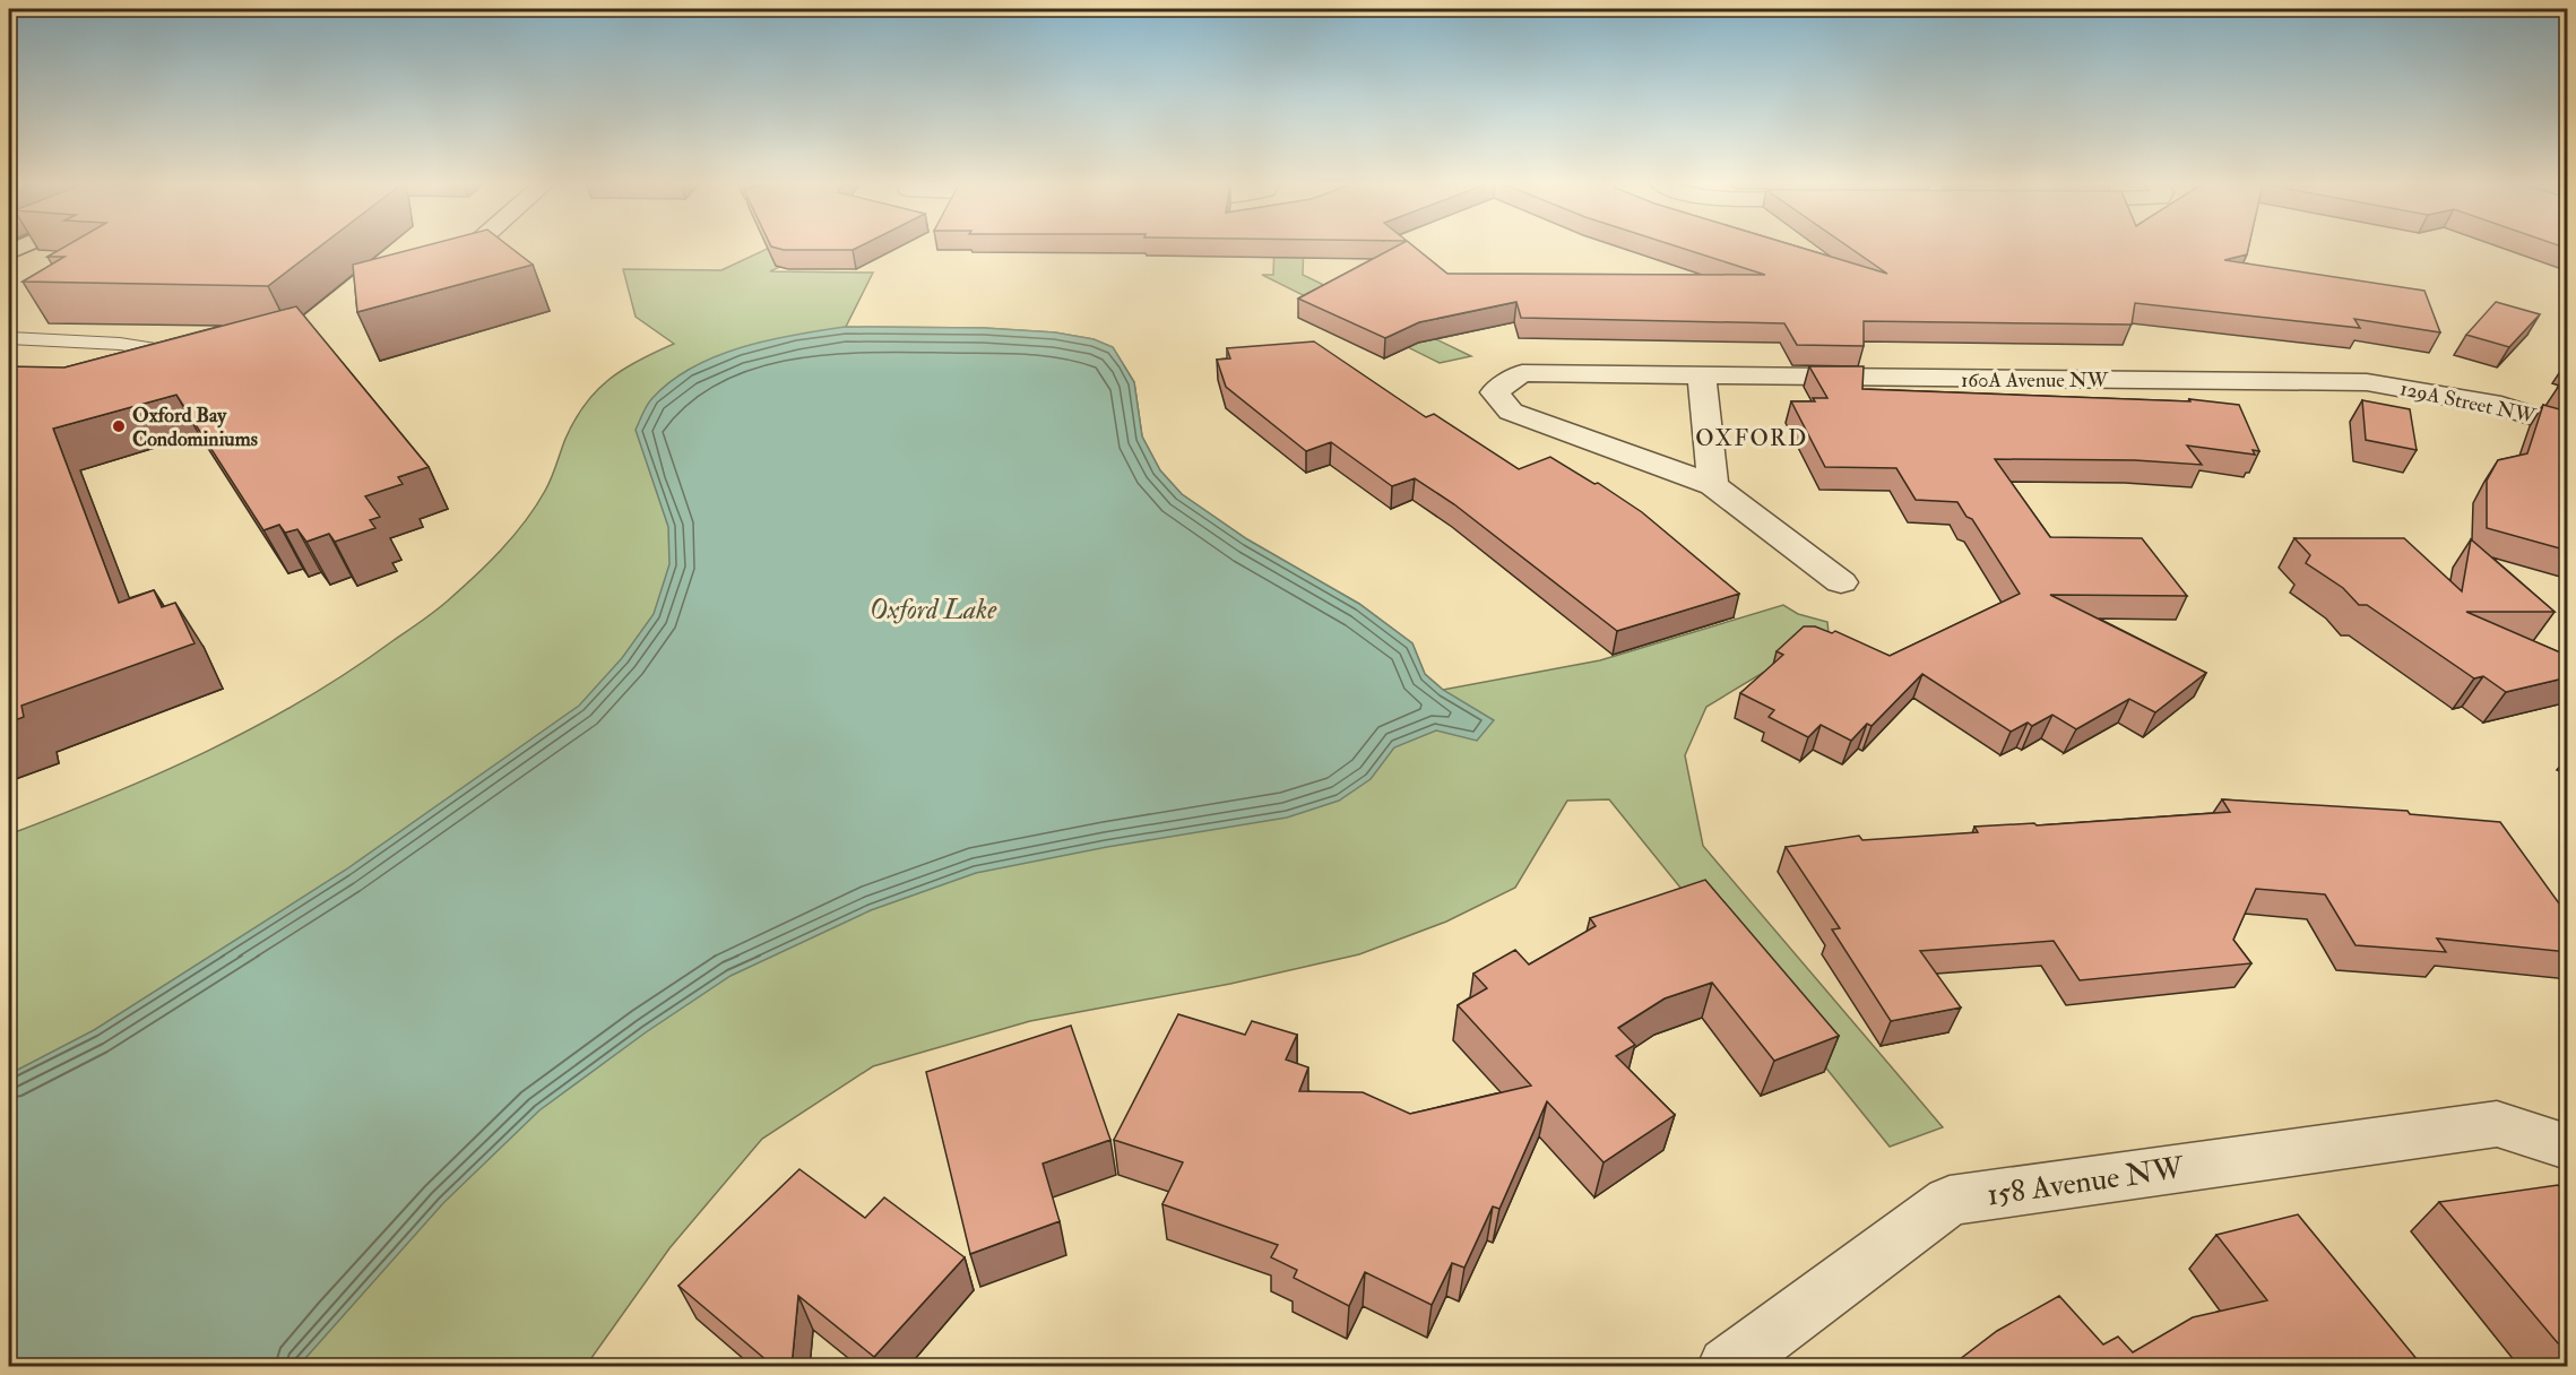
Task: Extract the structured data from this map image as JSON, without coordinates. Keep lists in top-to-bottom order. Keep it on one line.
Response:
{"streets":{"street":["160A Avenue NW","129A Street NW","158 Avenue NW"]},"crossings":[["160A Avenue NW","129A Street NW"]],"districts":["OXFORD"],"water":["Oxford Lake"],"places":["Oxford Bay Condominiums"]}
